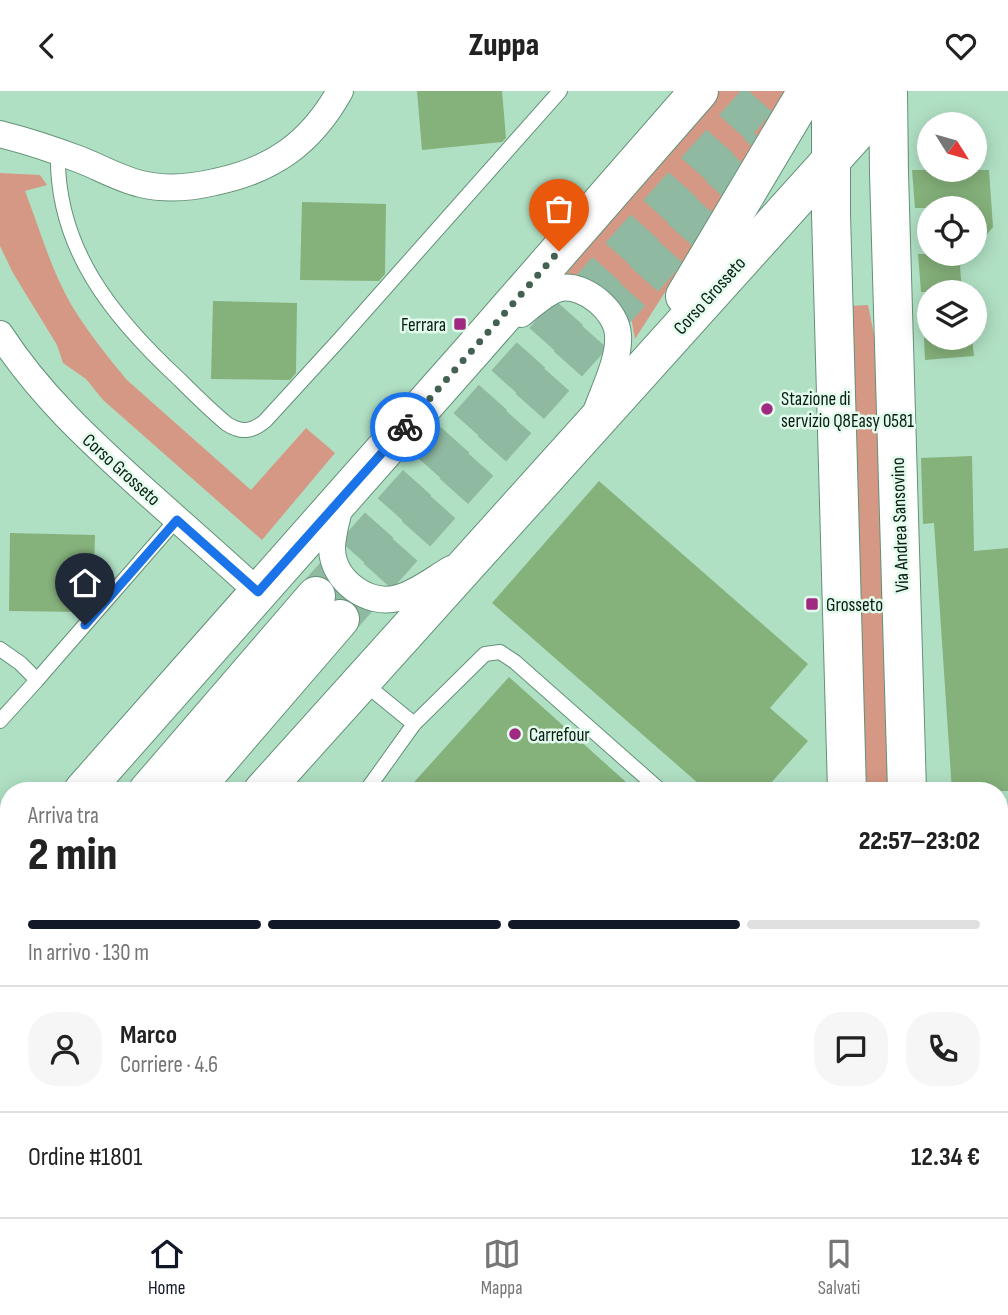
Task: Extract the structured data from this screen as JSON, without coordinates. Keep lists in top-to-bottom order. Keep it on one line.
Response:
{"streets":{"main road":["Corso Grosseto","Via Andrea Sansovino"]},"crossings":[["Corso Grosseto","Via Andrea Sansovino"]],"places":{"transit":["Ferrara","Grosseto"],"other":["Stazione di servizio Q8Easy 0581","Carrefour"]},"north":"bottom right","page":{"header":"Zuppa","heading":["2 min","Arriva tra","22:57–23:02"],"panel":["Marco","Corriere · 4.6","Ordine #1801","12.34 €"],"bar":"In arrivo · 130 m","tabs":["Home","Mappa","Salvati"]}}
